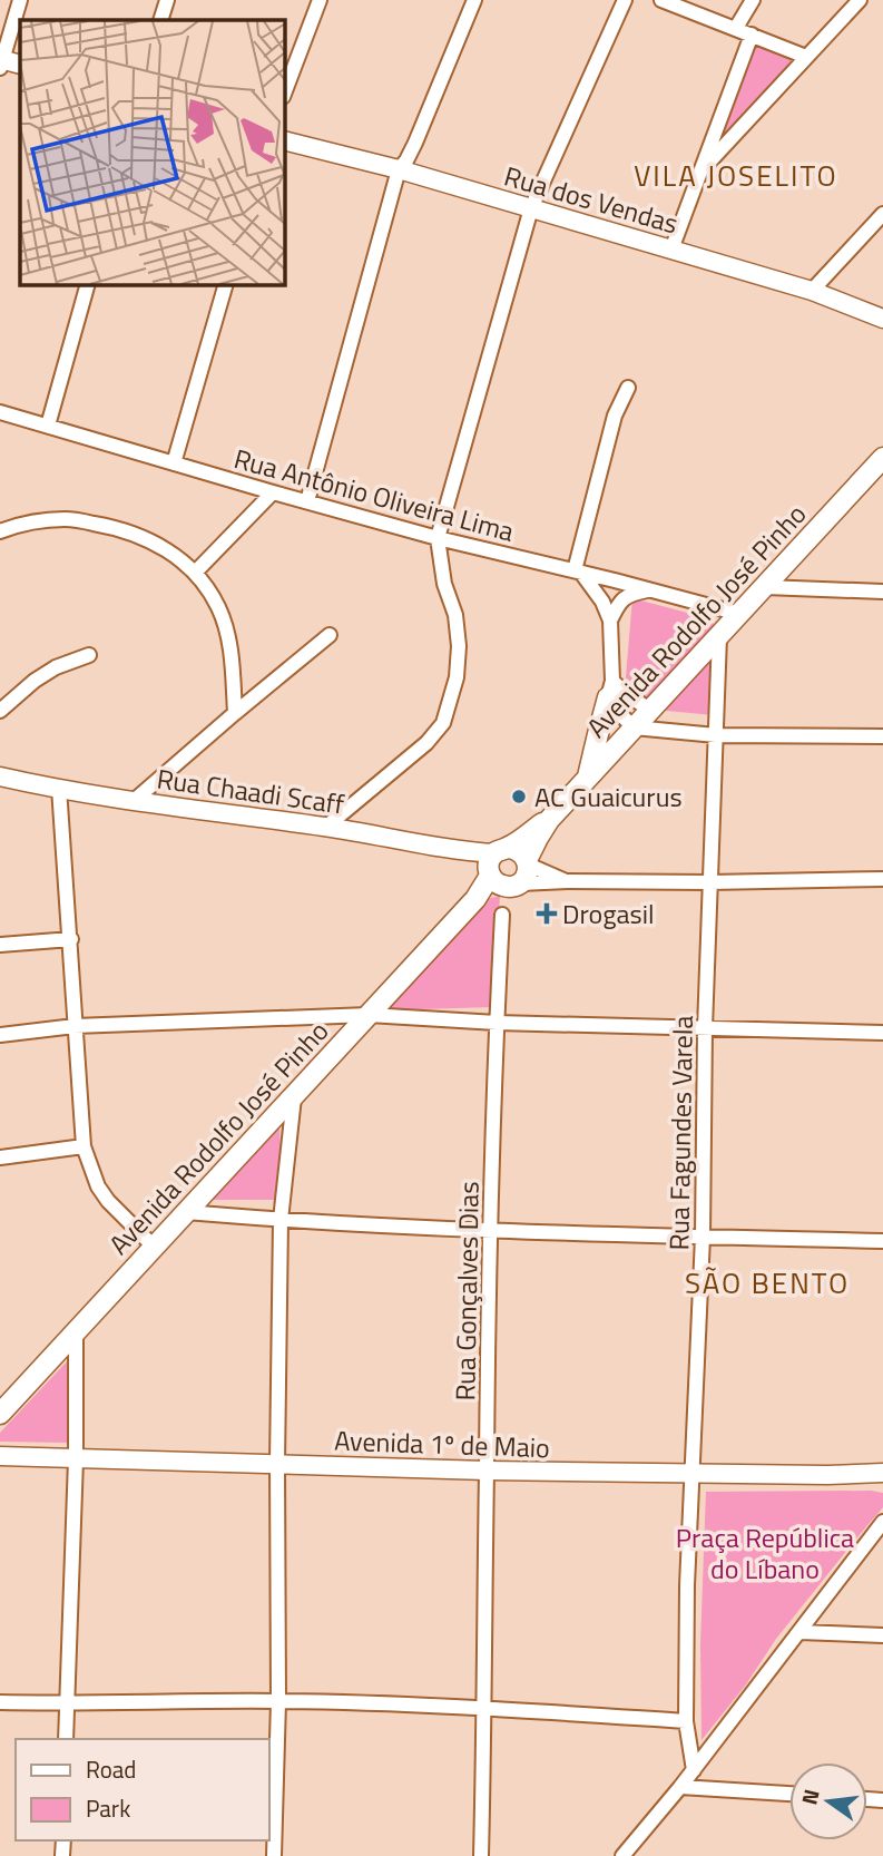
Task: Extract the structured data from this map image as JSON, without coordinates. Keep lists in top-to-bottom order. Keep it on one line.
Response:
{"streets":{"main road":["Avenida Rodolfo José Pinho"],"street":["Rua dos Vendas","Rua Antônio Oliveira Lima","Rua Chaadi Scaff","Rua Fagundes Varela","Rua Gonçalves Dias","Avenida 1º de Maio"]},"crossings":[["Rua Antônio Oliveira Lima","Avenida Rodolfo José Pinho"],["Avenida Rodolfo José Pinho","Rua Chaadi Scaff"],["Avenida Rodolfo José Pinho","Rua Fagundes Varela"],["Rua Fagundes Varela","Avenida 1º de Maio"],["Rua Gonçalves Dias","Avenida 1º de Maio"]],"districts":["VILA JOSELITO","SÃO BENTO"],"parks":["Praça República do Líbano"],"places":{"other":["AC Guaicurus"],"health":["Drogasil"]},"legend":["Road","Park"],"north":"left"}
